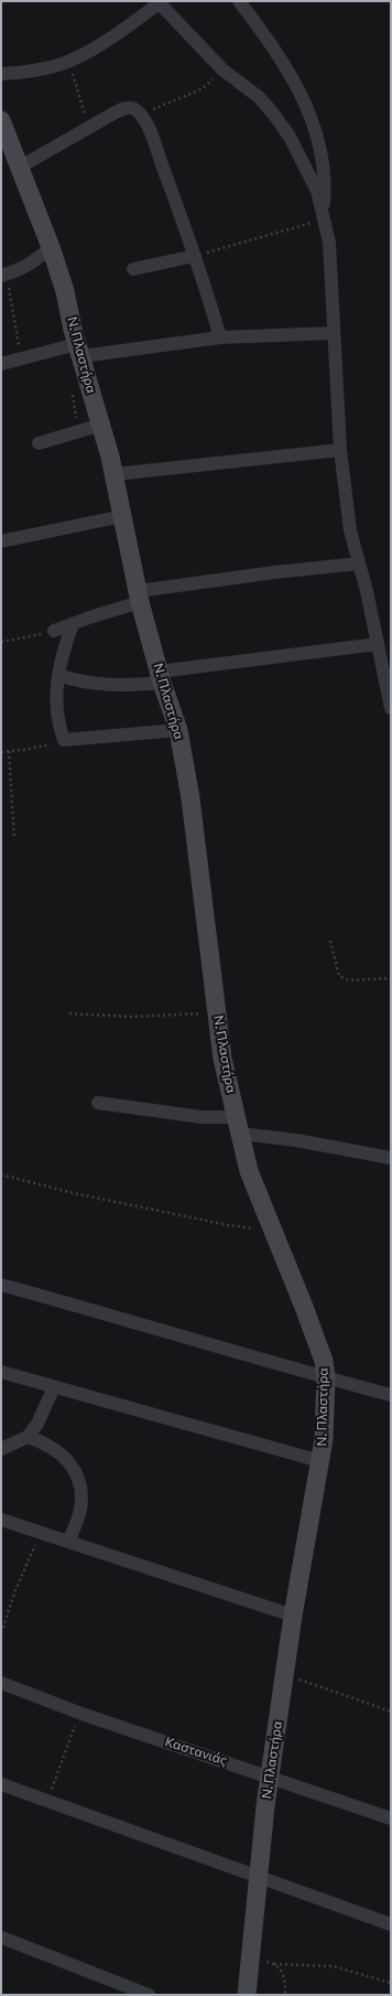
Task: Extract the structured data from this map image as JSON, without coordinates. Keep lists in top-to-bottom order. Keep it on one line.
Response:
{"streets":{"street":["Ν. Πλαστήρα","Καστανιάς"]},"crossings":[["Ν. Πλαστήρα","Καστανιάς"]]}
